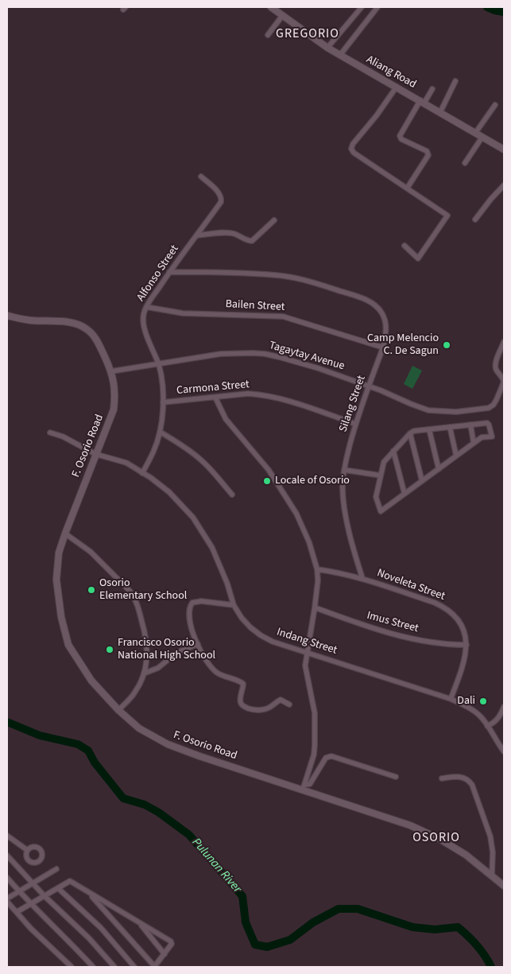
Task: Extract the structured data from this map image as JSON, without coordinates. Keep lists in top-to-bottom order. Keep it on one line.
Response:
{"streets":{"street":["Aliang Road","Alfonso Street","Bailen Street","Tagaytay Avenue","Carmona Street","Silang Street","F. Osorio Road","Noveleta Street","Imus Street","Indang Street"]},"crossings":[["Alfonso Street","Bailen Street"],["Alfonso Street","Tagaytay Avenue"],["Alfonso Street","Carmona Street"],["Alfonso Street","Silang Street"],["Alfonso Street","Indang Street"],["Bailen Street","Silang Street"],["Tagaytay Avenue","Silang Street"],["Tagaytay Avenue","F. Osorio Road"],["Carmona Street","Silang Street"],["Silang Street","Noveleta Street"],["F. Osorio Road","Indang Street"],["Noveleta Street","Imus Street"],["Noveleta Street","Indang Street"]],"districts":["GREGORIO","OSORIO"],"water":["Pulunan River"],"places":["Camp Melencio C. De Sagun","Locale of Osorio","Osorio Elementary School","Francisco Osorio National High School","Dali"]}
